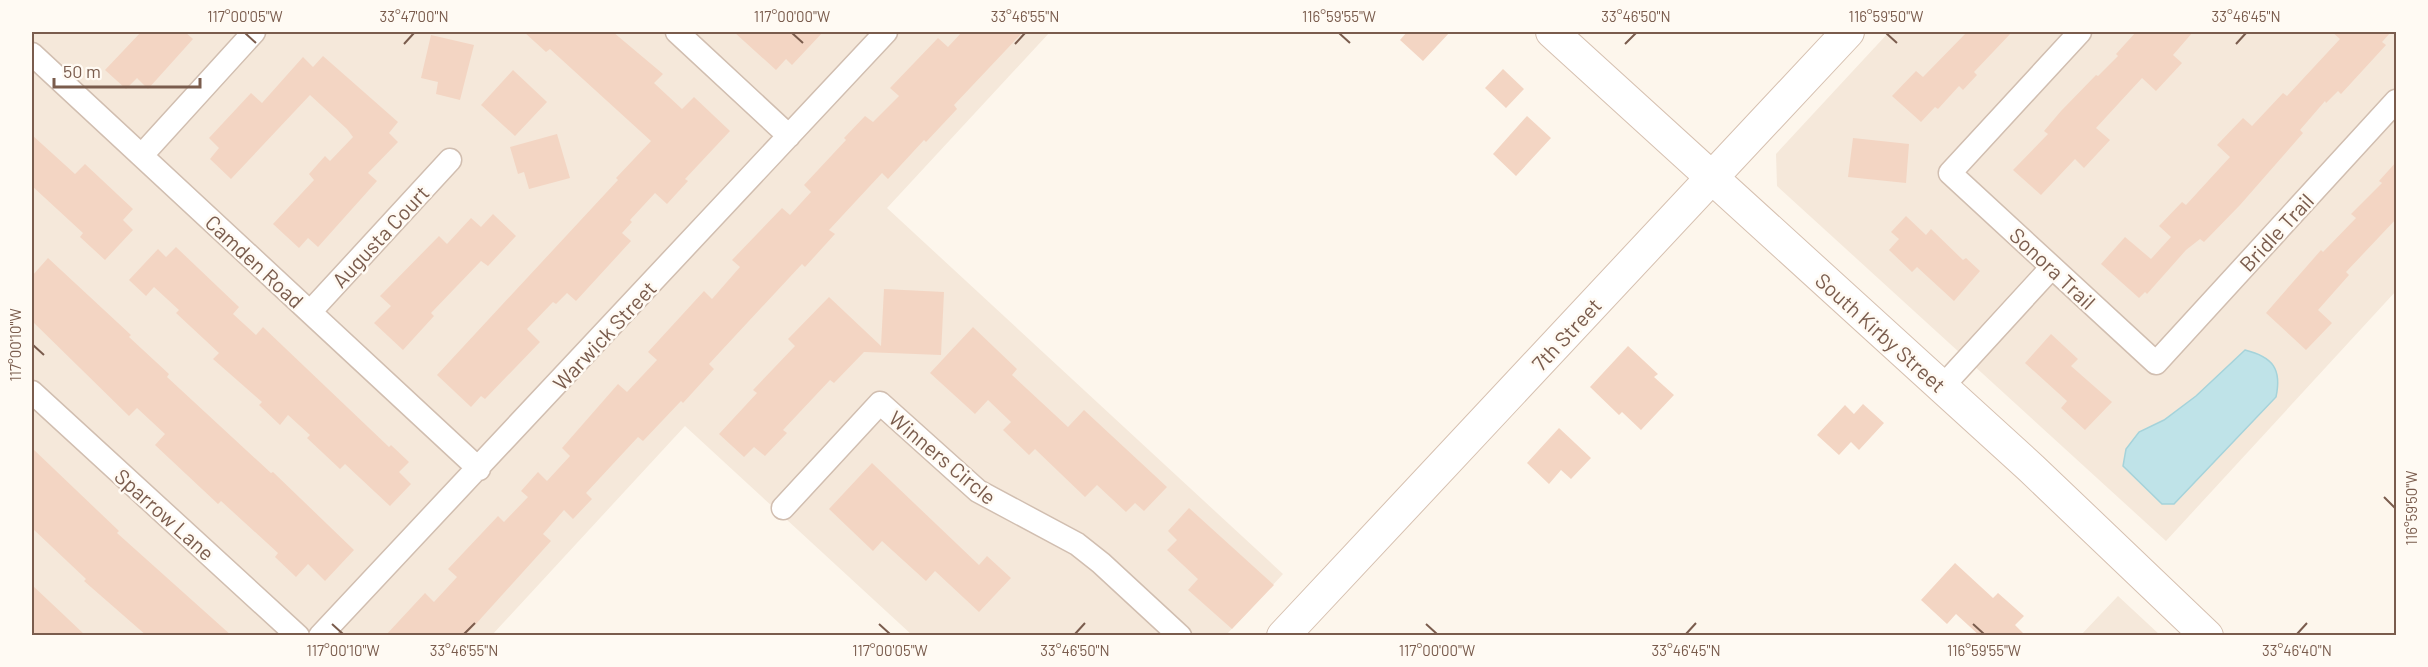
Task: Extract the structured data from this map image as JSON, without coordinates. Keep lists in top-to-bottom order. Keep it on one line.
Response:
{"streets":{"street":["Bridle Trail","Augusta Court","Camden Road","Sonora Trail","South Kirby Street","7th Street","Warwick Street","Winners Circle","Sparrow Lane"]},"crossings":[["Bridle Trail","Sonora Trail"],["Augusta Court","Camden Road"],["Camden Road","Warwick Street"],["South Kirby Street","7th Street"]],"scale_bar":"50 m","coordinates":["117°00'05\"W","33°47'00\"N","117°00'00\"W","33°46'55\"N","116°59'55\"W","33°46'50\"N","116°59'50\"W","33°46'45\"N","117°00'10\"W","33°46'40\"N"]}
